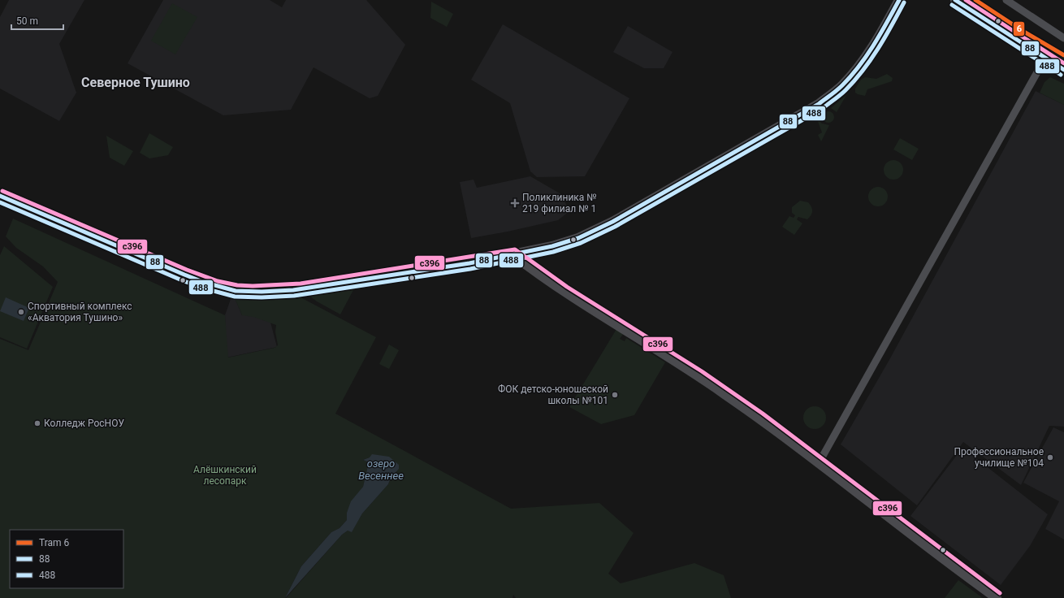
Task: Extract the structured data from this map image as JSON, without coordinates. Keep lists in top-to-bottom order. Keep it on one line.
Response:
{"districts":["Северное Тушино"],"water":["озеро Весеннее"],"parks":["Алёшкинский лесопарк"],"places":{"health":["Поликлиника № 219 филиал № 1"],"other":["Спортивный комплекс «Акватория Тушино»","ФОК детско-юношеской школы №101","Колледж РосНОУ","Профессиональное училище №104"]},"lines":["tram line 6","transit line 88","transit line 488","transit line с396"],"legend":["Tram 6","88","488"],"scale_bar":"50 m"}
